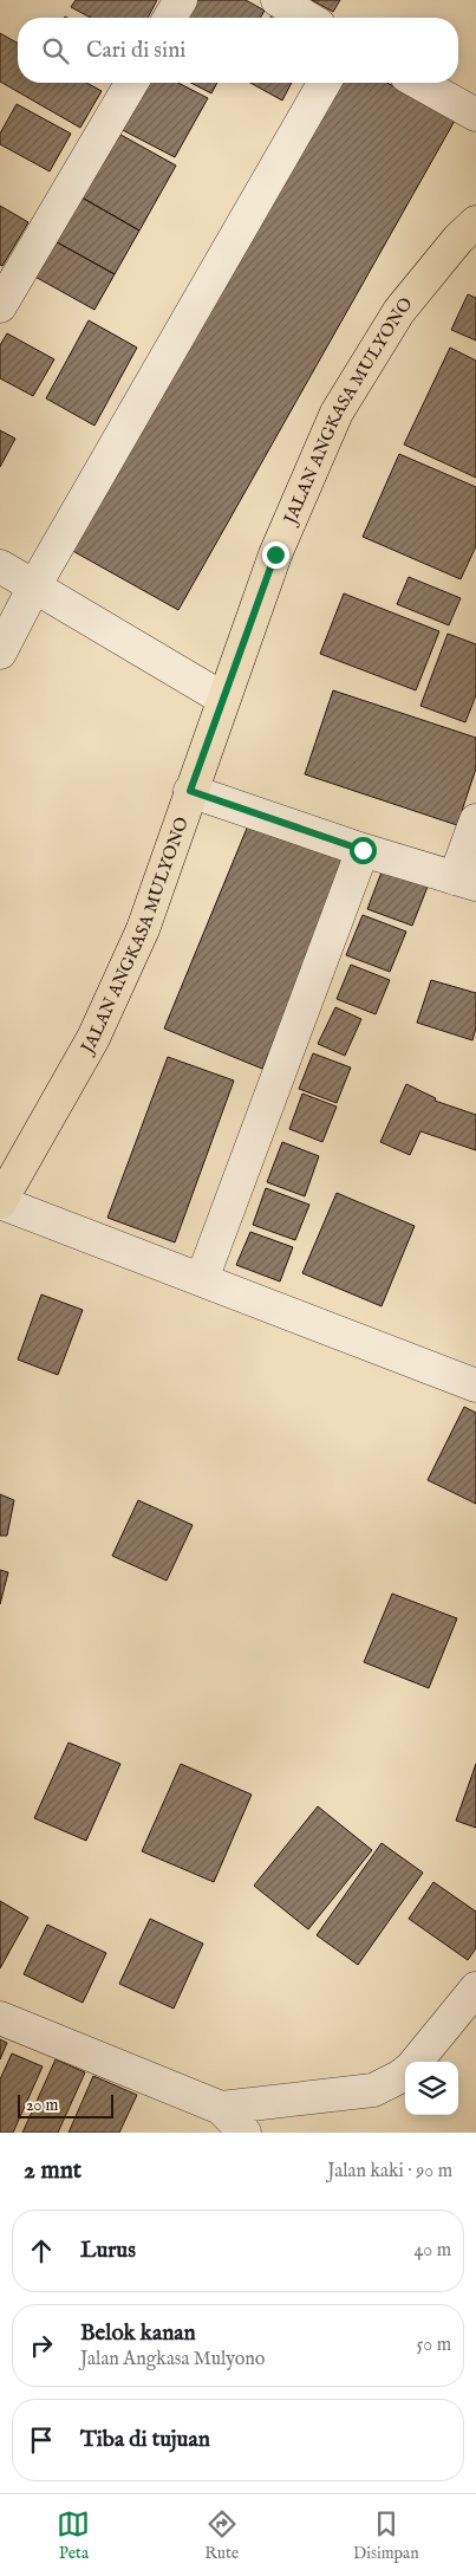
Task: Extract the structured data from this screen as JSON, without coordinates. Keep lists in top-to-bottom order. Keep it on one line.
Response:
{"streets":{"main road":["JALAN ANGKASA MULYONO"]},"scale_bar":"20 m","page":{"search":"Cari di sini","scale":"20 m","heading":["2 mnt","Jalan kaki · 90 m"],"list":[["Lurus","40 m"],["Belok kanan","Jalan Angkasa Mulyono","50 m"],"Tiba di tujuan"],"nav":["Peta","Rute","Disimpan"]}}
